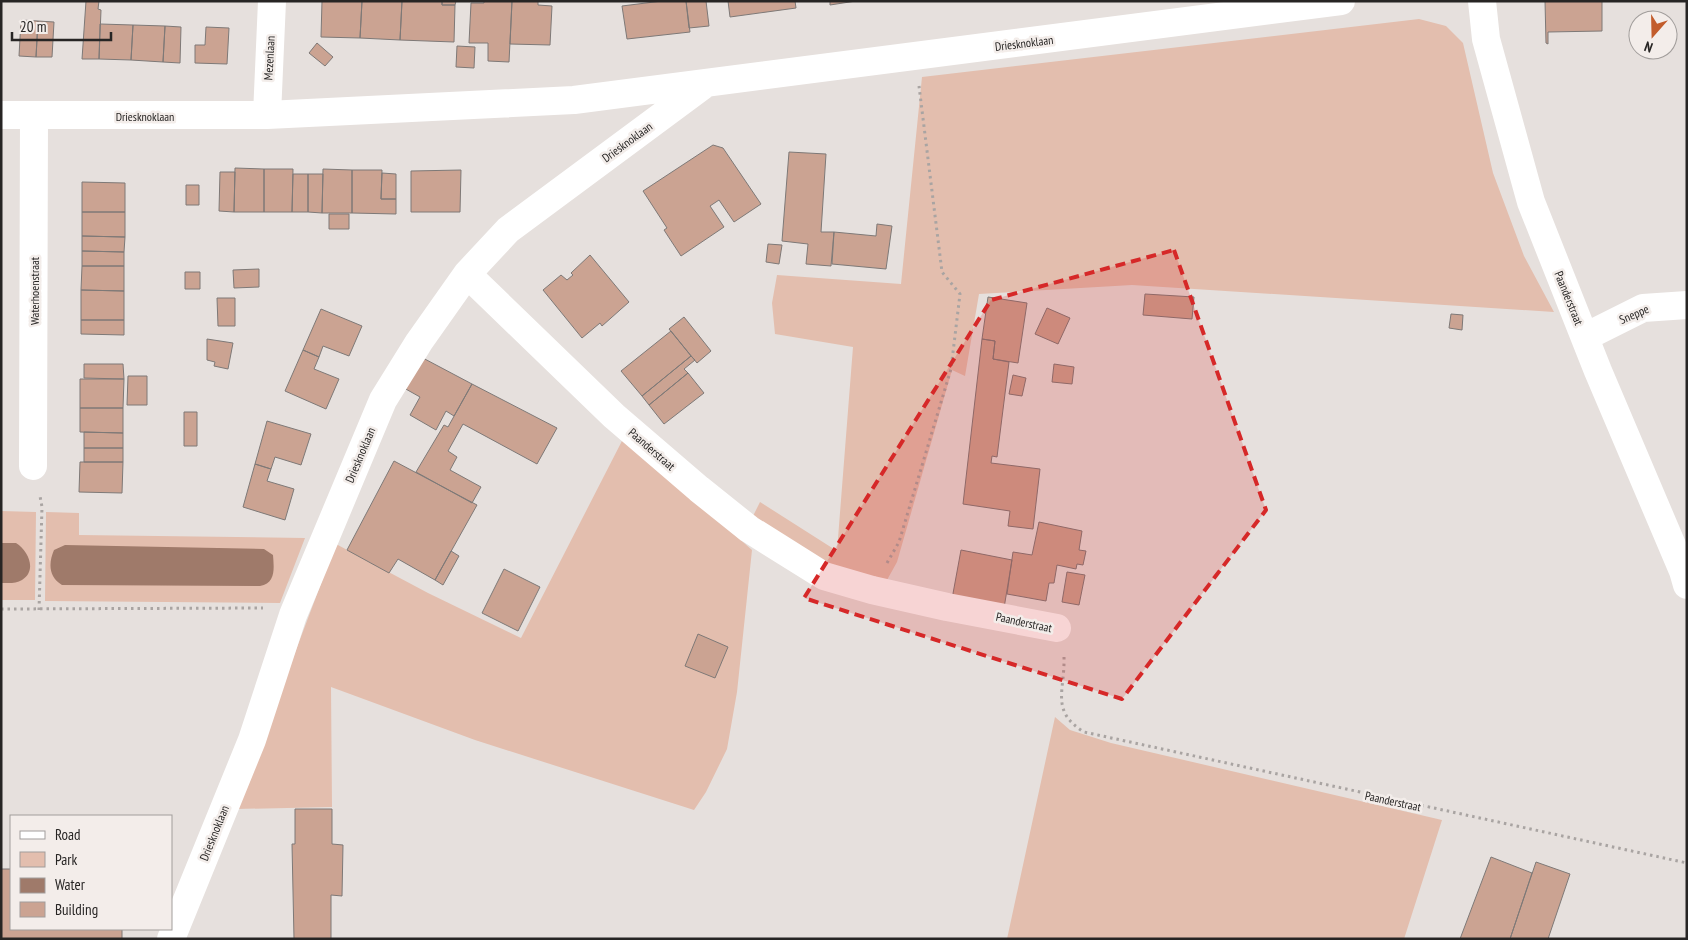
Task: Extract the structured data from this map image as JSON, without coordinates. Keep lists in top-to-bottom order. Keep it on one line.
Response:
{"streets":{"street":["Driesknoklaan","Mezenlaan","Waterhoenstraat","Paanderstraat","Sneppe"]},"crossings":[["Driesknoklaan","Mezenlaan"],["Driesknoklaan","Waterhoenstraat"],["Driesknoklaan","Paanderstraat"],["Paanderstraat","Sneppe"]],"legend":["Road","Park","Water","Building"],"scale_bar":"20 m","north":"bottom"}
